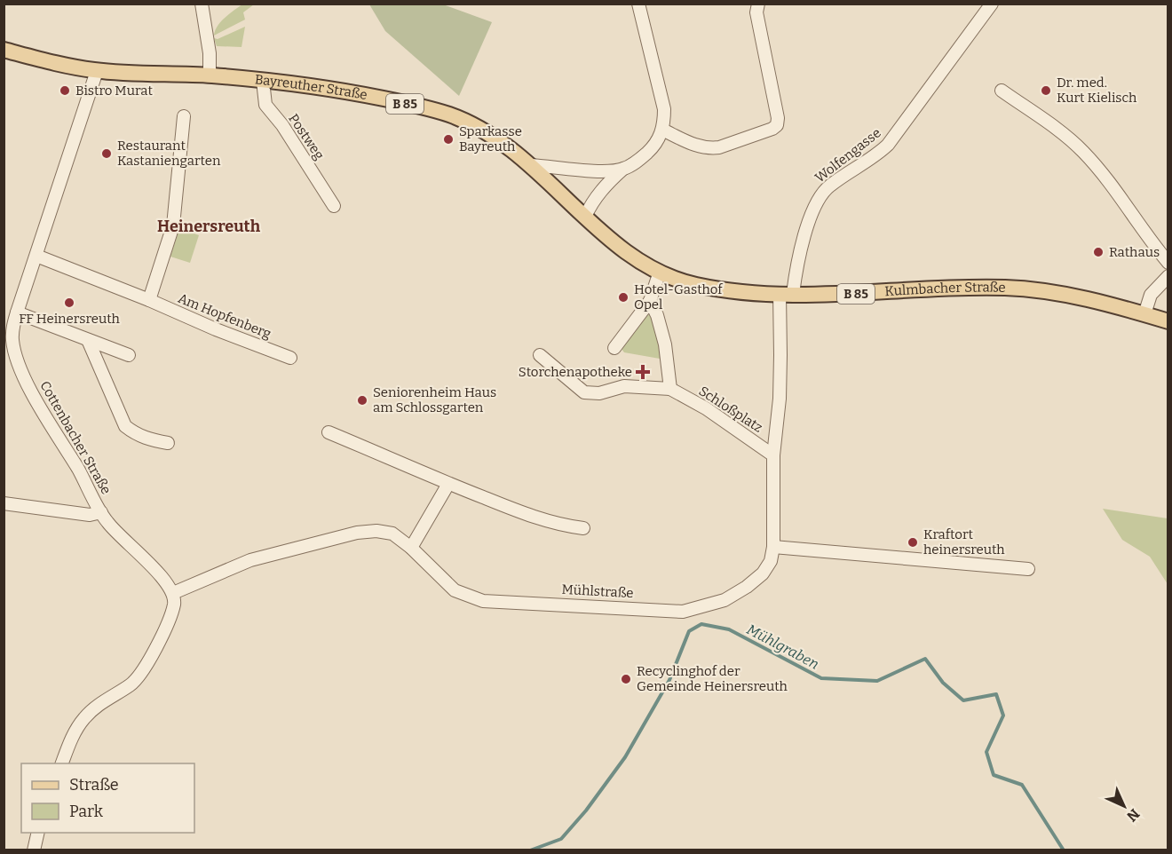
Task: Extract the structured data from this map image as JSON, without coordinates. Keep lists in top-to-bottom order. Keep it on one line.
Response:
{"streets":{"main road":["Bayreuther Straße","B 85","Kulmbacher Straße"],"street":["Postweg","Wolfengasse","Am Hopfenberg","Schloßplatz","Cottenbacher Straße","Mühlstraße"]},"crossings":[["Bayreuther Straße","Postweg"],["Bayreuther Straße","Kulmbacher Straße"],["Bayreuther Straße","Cottenbacher Straße"],["Wolfengasse","Kulmbacher Straße"],["Wolfengasse","Mühlstraße"],["Kulmbacher Straße","Mühlstraße"],["Am Hopfenberg","Cottenbacher Straße"],["Schloßplatz","Mühlstraße"],["Cottenbacher Straße","Mühlstraße"]],"districts":["Heinersreuth"],"water":["Mühlgraben"],"places":{"other":["Bistro Murat","Dr. med. Kurt Kielisch","Sparkasse Bayreuth","Restaurant Kastaniengarten","Rathaus","Hotel-Gasthof Opel","FF Heinersreuth","Seniorenheim Haus am Schlossgarten","Kraftort heinersreuth","Recyclinghof der Gemeinde Heinersreuth"],"health":["Storchenapotheke"]},"legend":["Straße","Park"],"north":"bottom right"}
